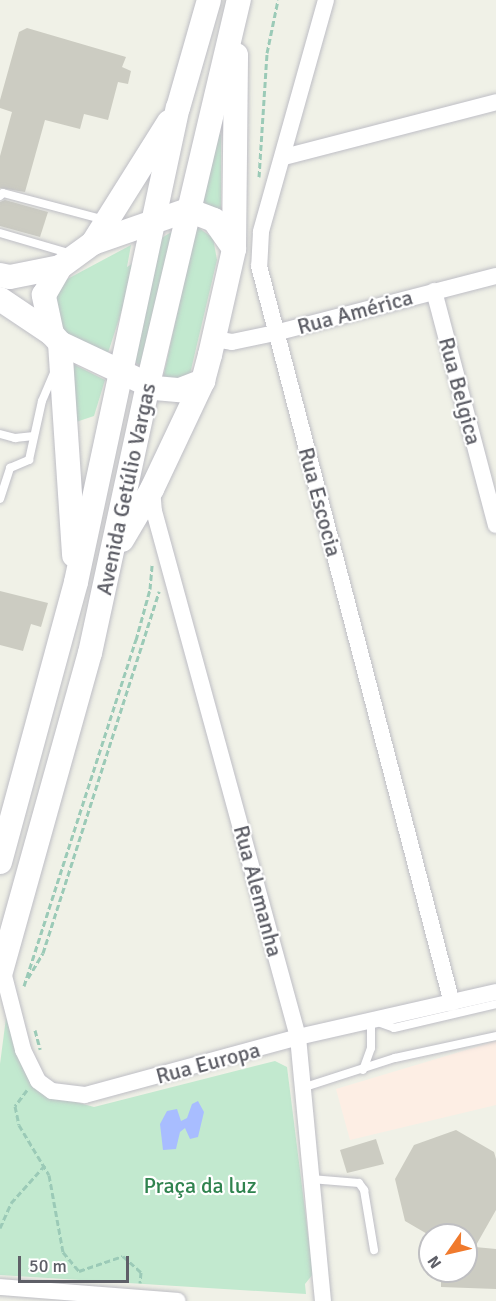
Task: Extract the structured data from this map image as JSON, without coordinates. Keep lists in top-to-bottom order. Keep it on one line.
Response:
{"streets":{"main road":["Avenida Getúlio Vargas"],"street":["Rua América","Rua Belgica","Rua Escocia","Rua Alemanha","Rua Europa"]},"crossings":[["Rua América","Rua Belgica"],["Rua América","Rua Escocia"],["Rua Escocia","Rua Europa"],["Rua Alemanha","Rua Europa"]],"parks":["Praça da luz"],"scale_bar":"50 m","north":"bottom left"}
